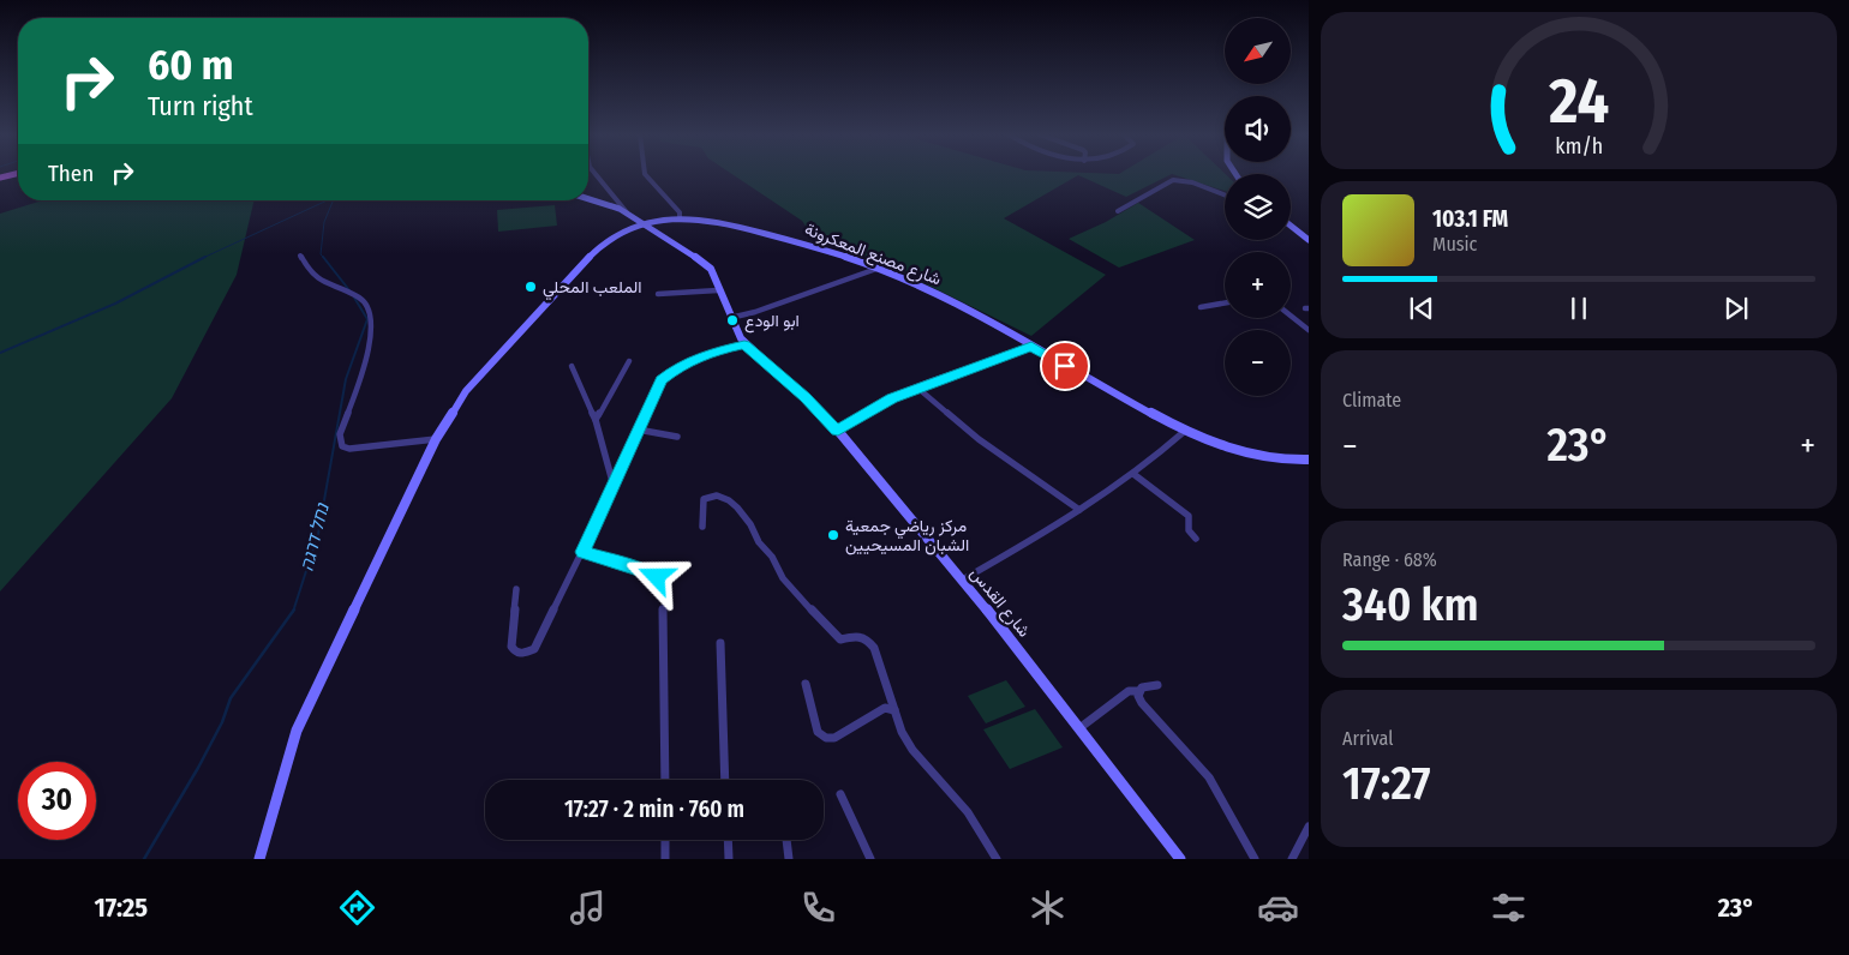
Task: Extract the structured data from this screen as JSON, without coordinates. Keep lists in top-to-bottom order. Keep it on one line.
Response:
{"streets":{"street":["شارع مصنع المعكرونة","شارع القدس"]},"crossings":[["شارع مصنع المعكرونة","شارع القدس"]],"water":["נחל דרגה"],"places":["الملعب المحلي","ابو الودع","مركز رياضي جمعية الشبان المسيحيين"],"north":"bottom left","page":{"map_buttons":["+","−"],"turn":["60 m","Turn right"],"then":"Then","song":["103.1 FM","Music"],"tile":["Climate",["Range · 68%","340 km"],["Arrival","17:27"]],"heat":["−","23°","+"],"limit":"30","trip":"17:27 · 2 min · 760 m","tabs":["17:25","23°"],"gauge":["24","km/h"]}}
